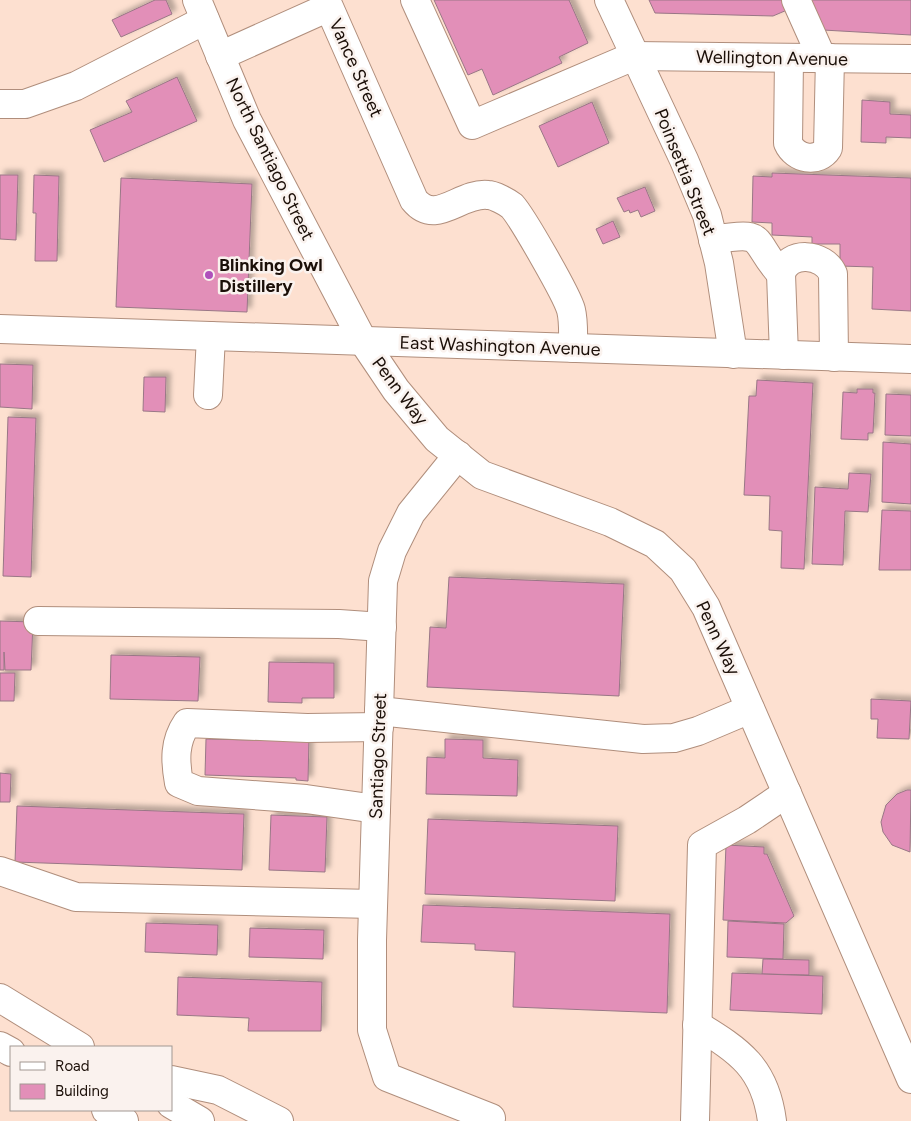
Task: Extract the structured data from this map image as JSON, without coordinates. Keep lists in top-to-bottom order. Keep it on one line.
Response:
{"streets":{"main road":["Wellington Avenue","Vance Street","North Santiago Street","Poinsettia Street","East Washington Avenue","Penn Way","Santiago Street"]},"crossings":[["Wellington Avenue","Poinsettia Street"],["Vance Street","North Santiago Street"],["Vance Street","East Washington Avenue"],["North Santiago Street","East Washington Avenue"],["North Santiago Street","Penn Way"],["Poinsettia Street","East Washington Avenue"],["East Washington Avenue","Penn Way"],["Penn Way","Santiago Street"]],"places":["Blinking Owl Distillery"],"legend":["Road","Building"]}
